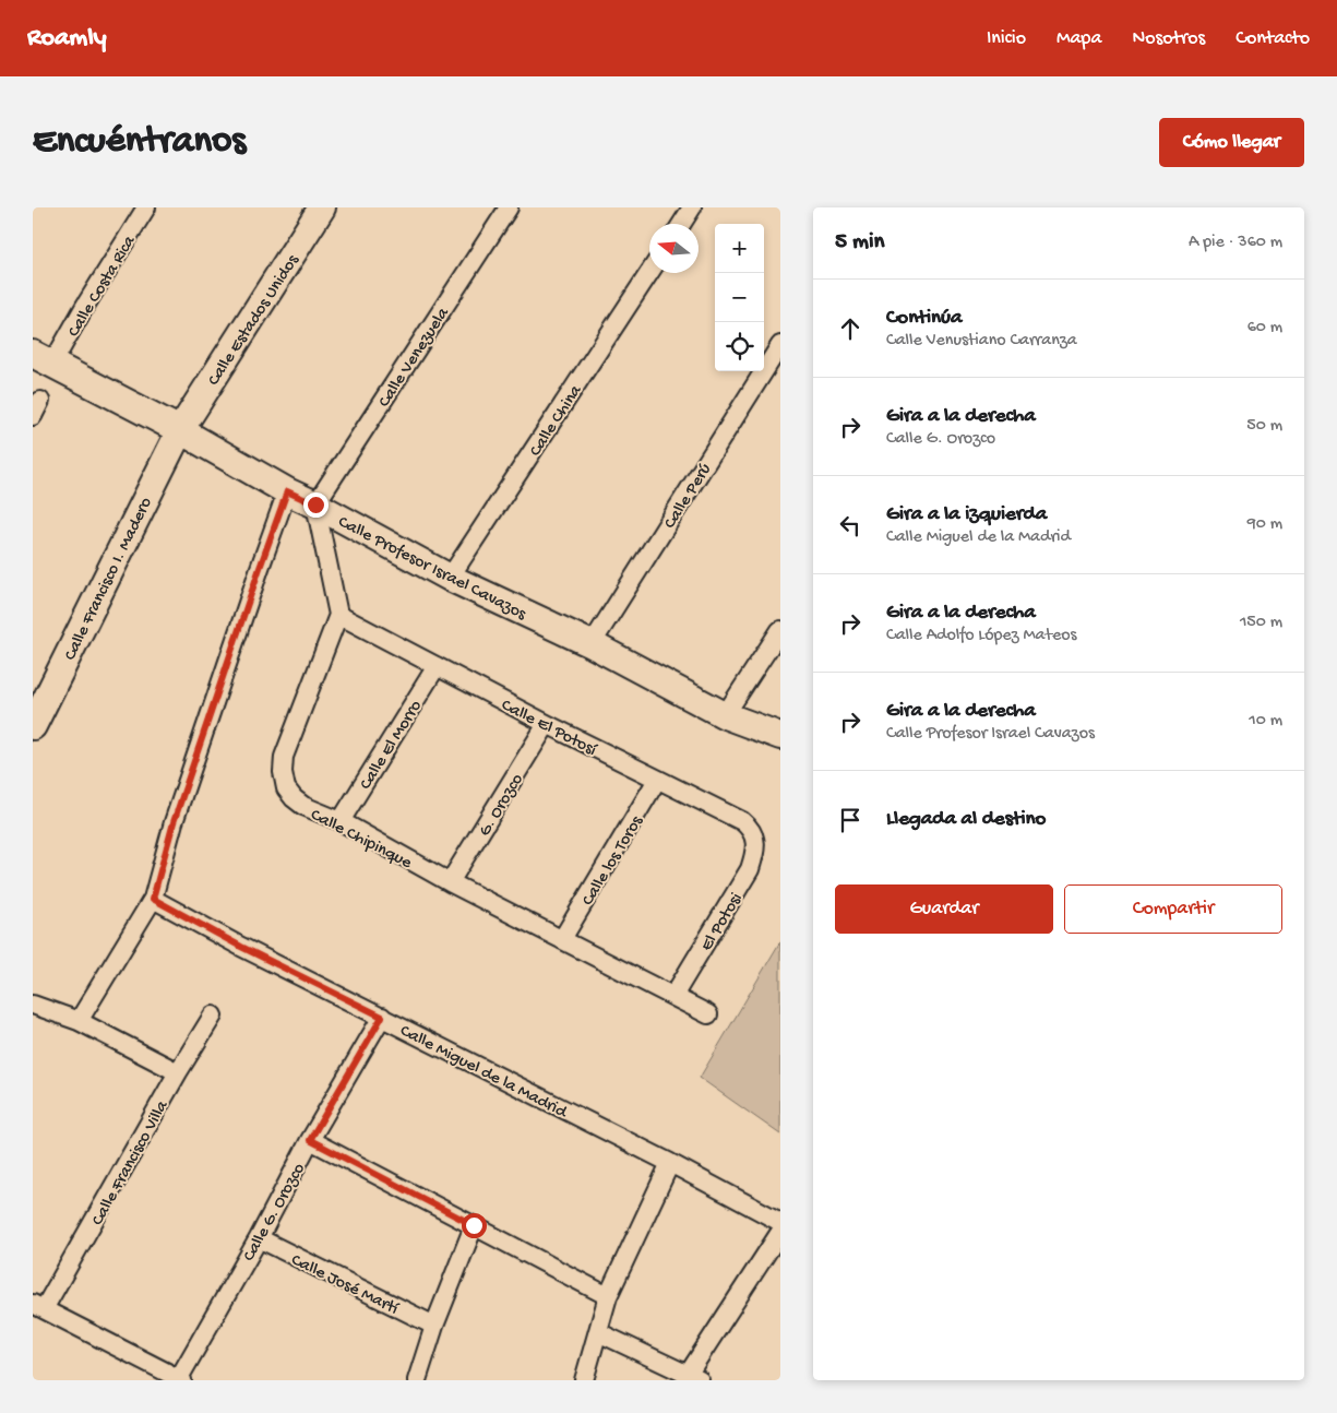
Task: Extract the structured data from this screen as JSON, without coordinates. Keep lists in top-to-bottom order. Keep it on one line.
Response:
{"streets":{"street":["Calle Costa Rica","Calle Estados Unidos","Calle Venezuela","Calle China","Calle Perú","Calle Profesor Israel Cavazos","Calle Francisco I. Madero","Calle El Potosí","Calle El Morro","G. Orozco","Calle Chipinque","Calle los Toros","El Potosi","Calle Miguel de la Madrid","Calle Francisco Villa","Calle G. Orozco","Calle José Martí"]},"crossings":[["Calle Costa Rica","Calle Profesor Israel Cavazos"],["Calle Estados Unidos","Calle Profesor Israel Cavazos"],["Calle Estados Unidos","Calle Francisco I. Madero"],["Calle Venezuela","Calle Profesor Israel Cavazos"],["Calle China","Calle Profesor Israel Cavazos"],["Calle Perú","Calle Profesor Israel Cavazos"],["Calle Profesor Israel Cavazos","Calle Francisco I. Madero"],["Calle El Potosí","Calle El Morro"],["Calle El Potosí","G. Orozco"],["Calle El Potosí","Calle Chipinque"],["Calle El Potosí","Calle los Toros"],["Calle El Potosí","El Potosi"],["Calle El Morro","Calle Chipinque"],["G. Orozco","Calle Chipinque"],["Calle Chipinque","Calle los Toros"],["Calle Chipinque","El Potosi"],["Calle Miguel de la Madrid","Calle G. Orozco"],["Calle G. Orozco","Calle José Martí"]],"north":"left","page":{"header":"Roamly","nav":["Inicio","Mapa","Nosotros","Contacto"],"buttons":["Cómo llegar",["Guardar","Compartir"]],"title":"Encuéntranos","heading":["5 min","A pie · 360 m"],"map_buttons":["+","−"],"list":[["Continúa","Calle Venustiano Carranza","60 m"],["Gira a la derecha","Calle G. Orozco","50 m"],["Gira a la izquierda","Calle Miguel de la Madrid","90 m"],["Gira a la derecha","Calle Adolfo López Mateos","150 m"],["Gira a la derecha","Calle Profesor Israel Cavazos","10 m"],"Llegada al destino"]}}
